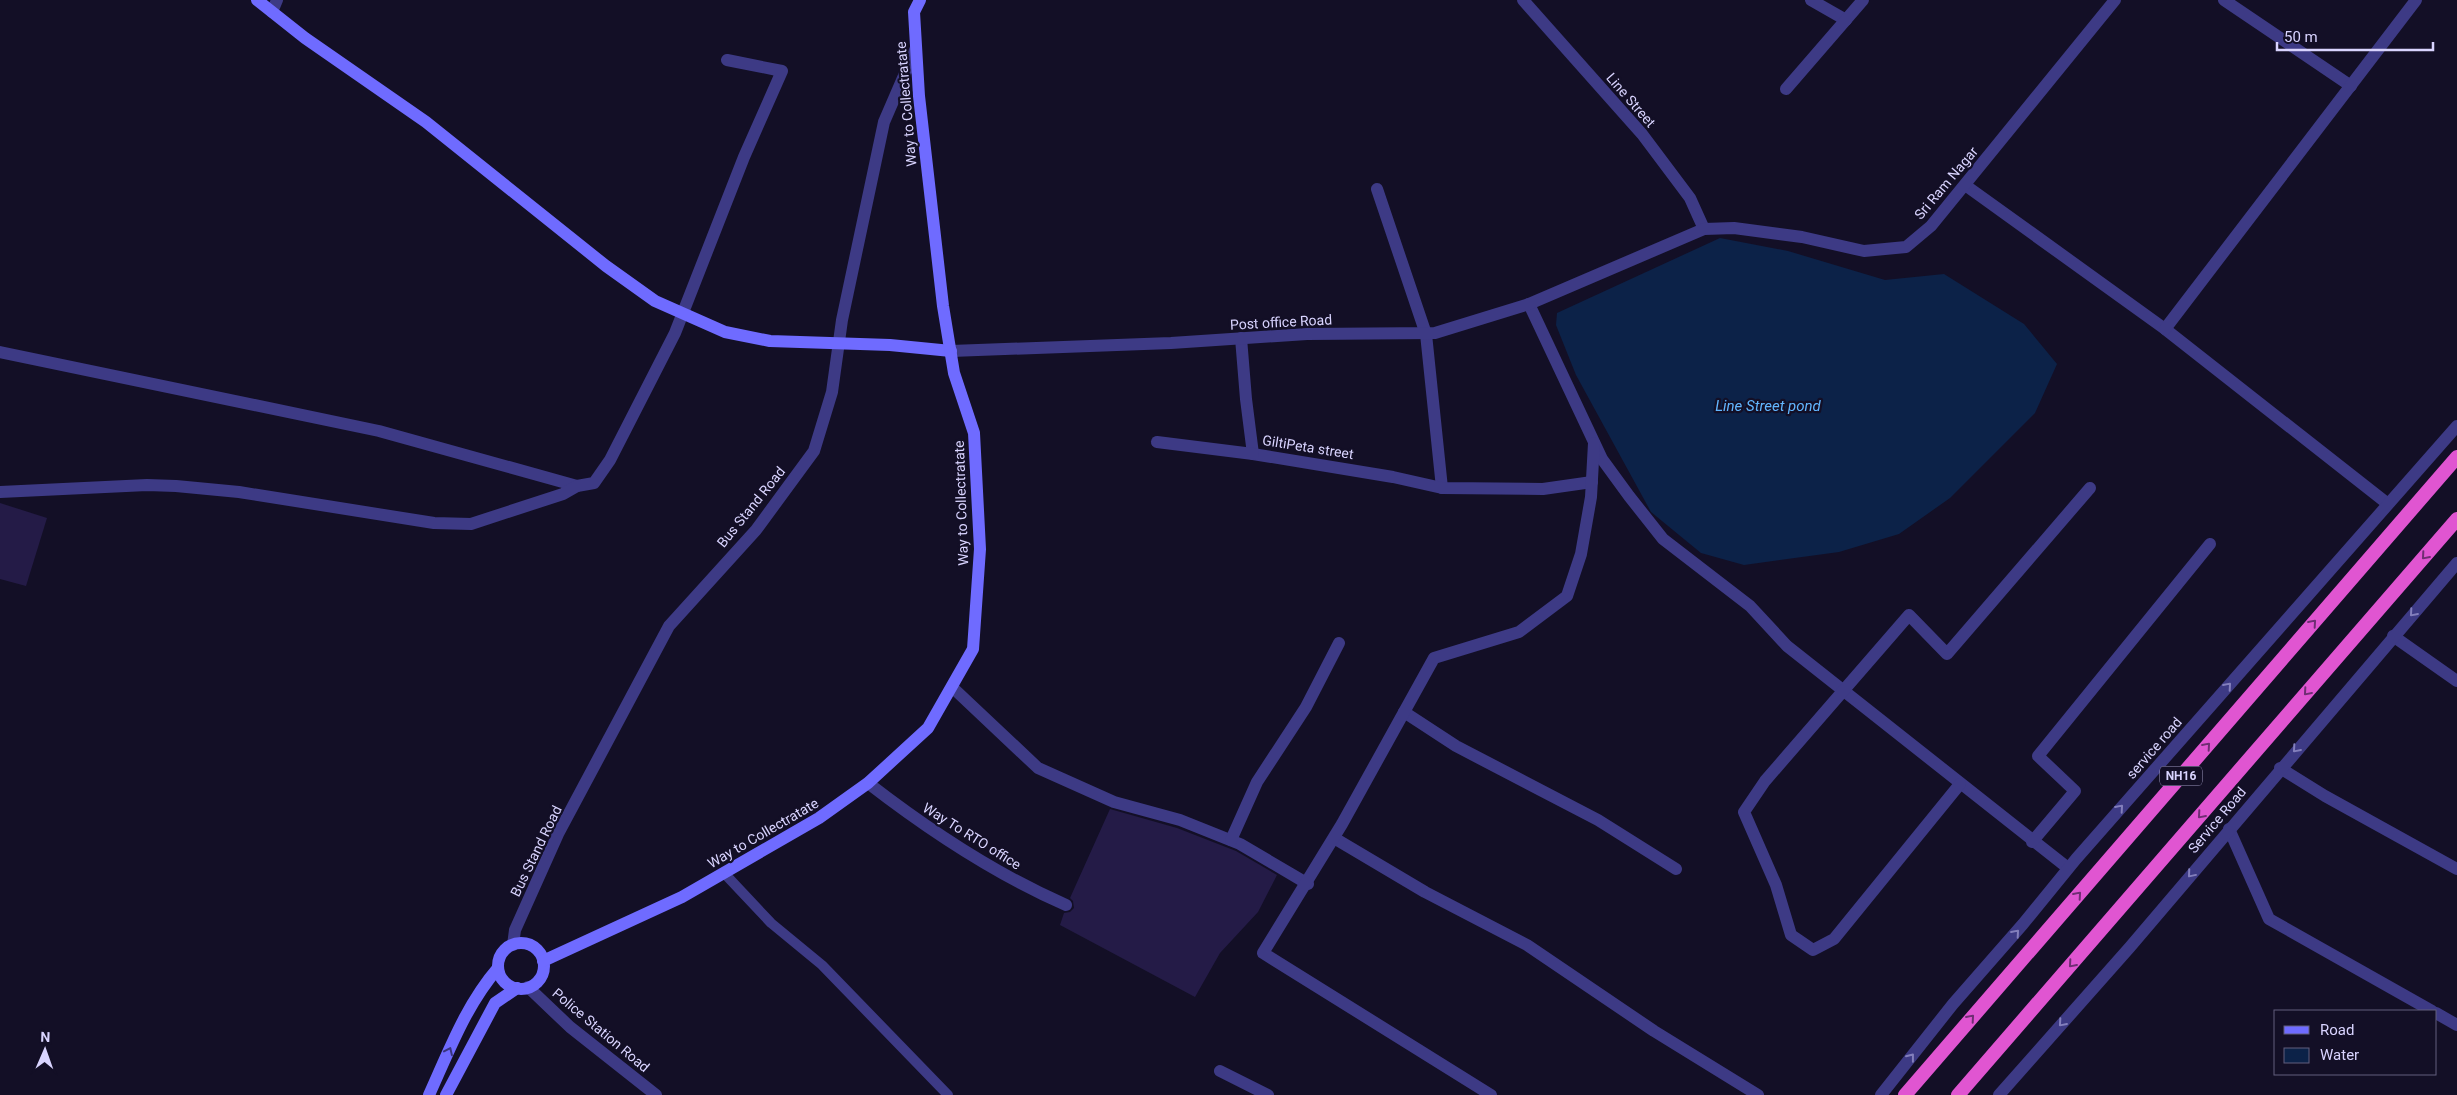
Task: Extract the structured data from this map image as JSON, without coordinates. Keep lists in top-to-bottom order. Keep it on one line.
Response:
{"streets":{"highway":["NH16"],"main road":["Way to Collectratate","Post office Road"],"street":["Line Street","Sri Ram Nagar","GiltiPeta street","Bus Stand Road","service road","Service Road","Way To RTO office","Police Station Road"]},"crossings":[["Line Street","Sri Ram Nagar"],["Line Street","Post office Road"],["Way to Collectratate","Post office Road"],["Way to Collectratate","Bus Stand Road"],["Way to Collectratate","Way To RTO office"],["Way to Collectratate","Police Station Road"],["Sri Ram Nagar","Post office Road"],["Post office Road","GiltiPeta street"],["Post office Road","Bus Stand Road"],["Bus Stand Road","Police Station Road"]],"one_way":["service road","Service Road"],"water":["Line Street pond"],"legend":["Road","Water"],"scale_bar":"50 m","north":"top"}
